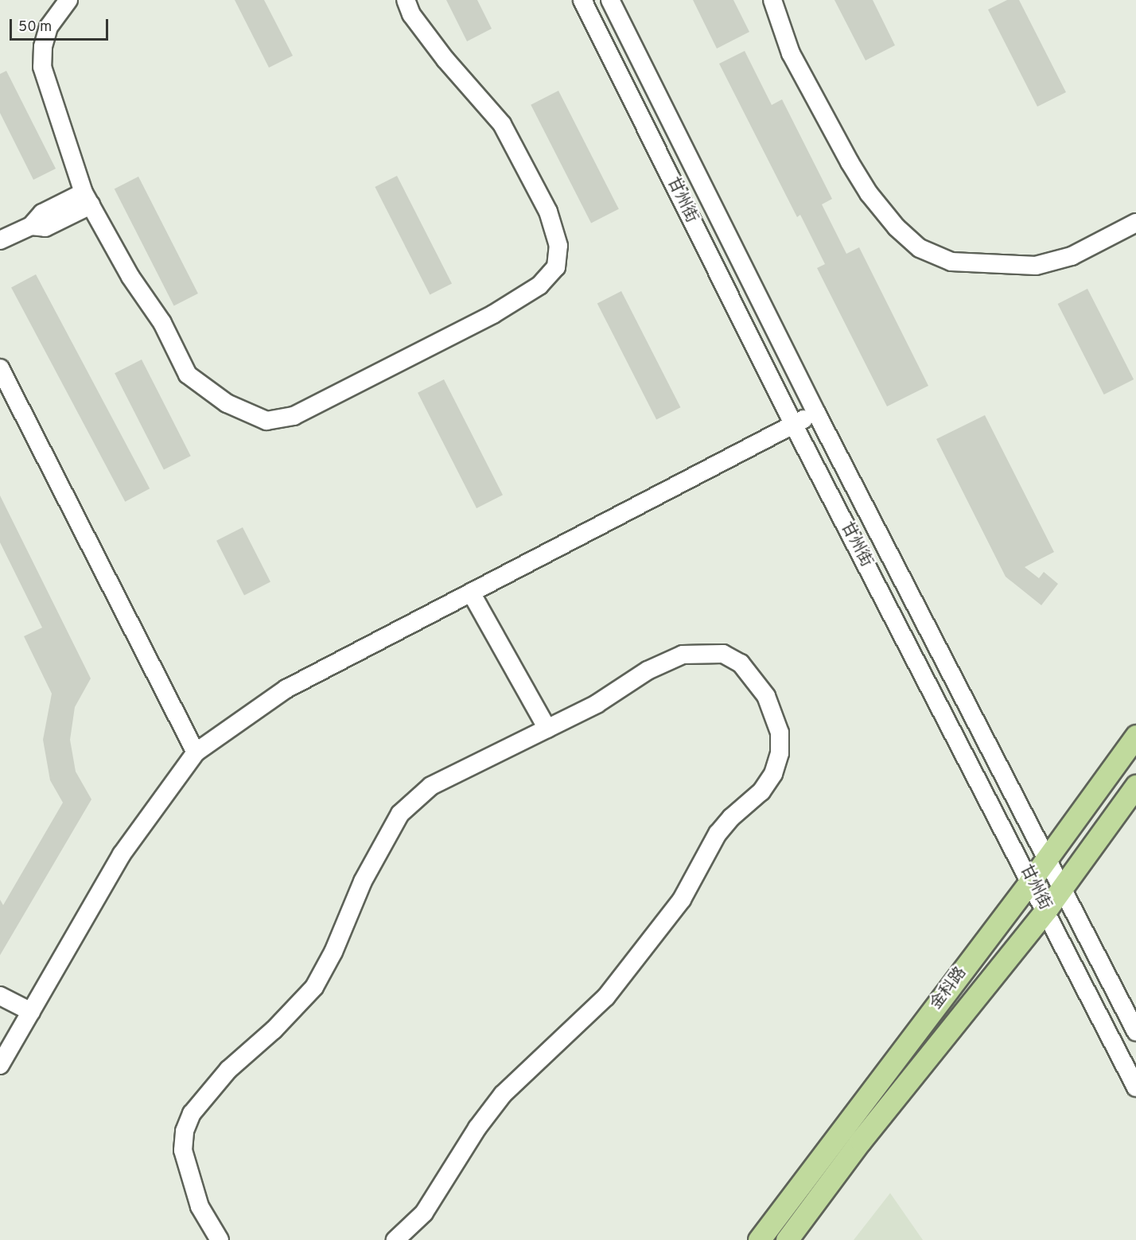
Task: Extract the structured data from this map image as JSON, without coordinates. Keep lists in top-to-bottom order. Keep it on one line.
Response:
{"streets":{"main road":["金科路"],"street":["甘州街"]},"crossings":[["甘州街","金科路"]],"scale_bar":"50 m"}
